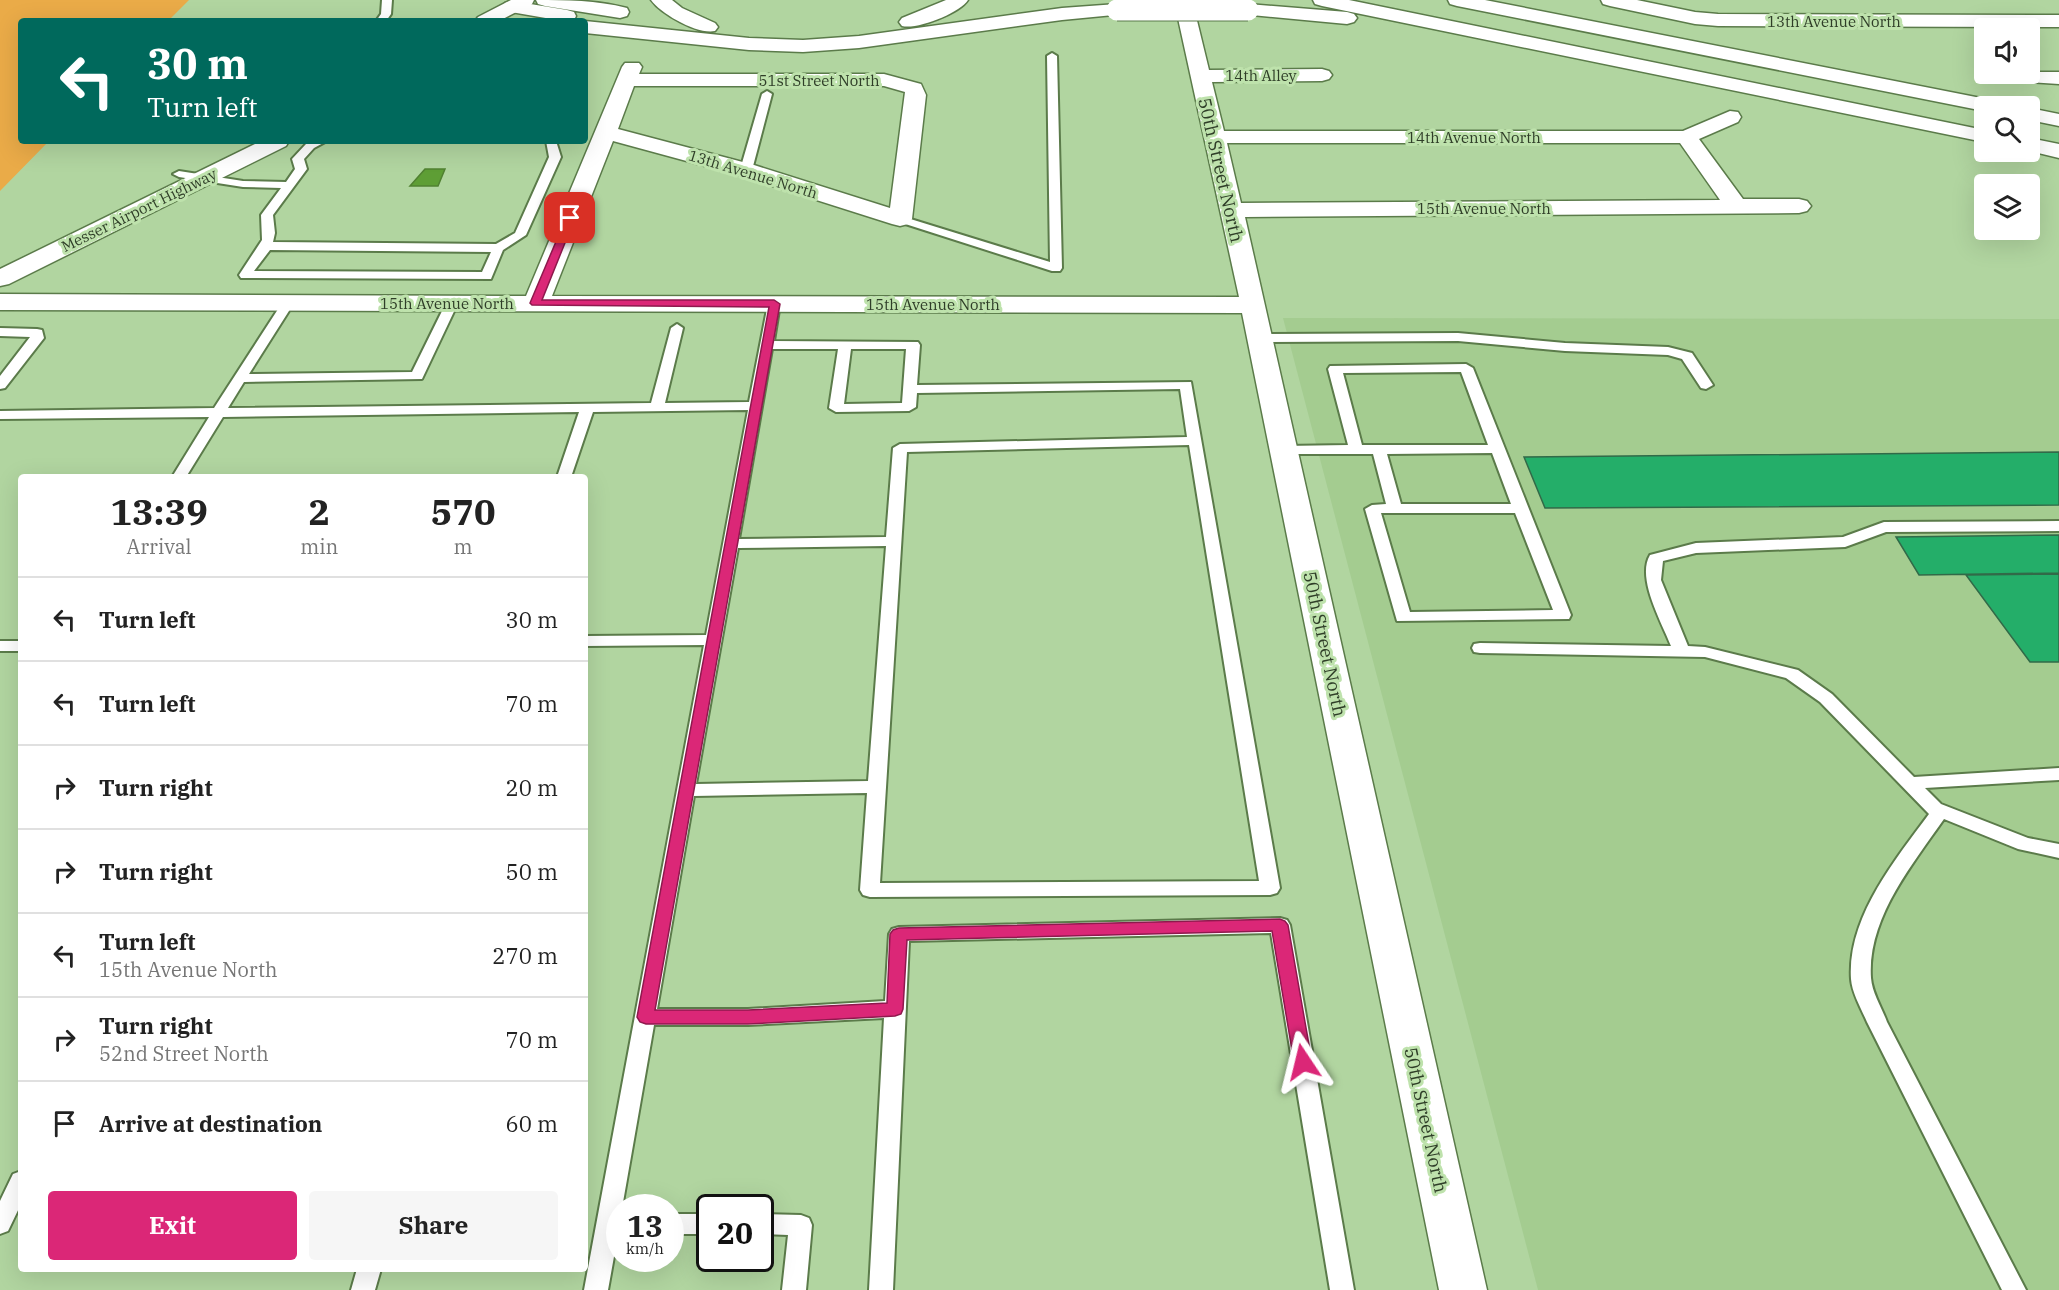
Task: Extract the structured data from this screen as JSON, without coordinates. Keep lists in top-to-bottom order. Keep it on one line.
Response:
{"streets":{"main road":["13th Avenue North","14th Alley","51st Street North","14th Avenue North","50th Street North","15th Avenue North","Messer Airport Highway"]},"crossings":[["13th Avenue North","51st Street North"],["14th Alley","50th Street North"],["14th Avenue North","50th Street North"],["50th Street North","15th Avenue North"]],"page":{"turn":["30 m","Turn left"],"eta":["13:39","Arrival","2","min","570","m"],"list":[{"name":"Turn left","value":"30 m"},{"name":"Turn left","value":"70 m"},{"name":"Turn right","value":"20 m"},{"name":"Turn right","value":"50 m"},{"name":"Turn left","note":"15th Avenue North","value":"270 m"},{"name":"Turn right","note":"52nd Street North","value":"70 m"},{"name":"Arrive at destination","value":"60 m"}],"buttons":["Exit","Share"],"speed":"13 km/h","limit":"20"}}
